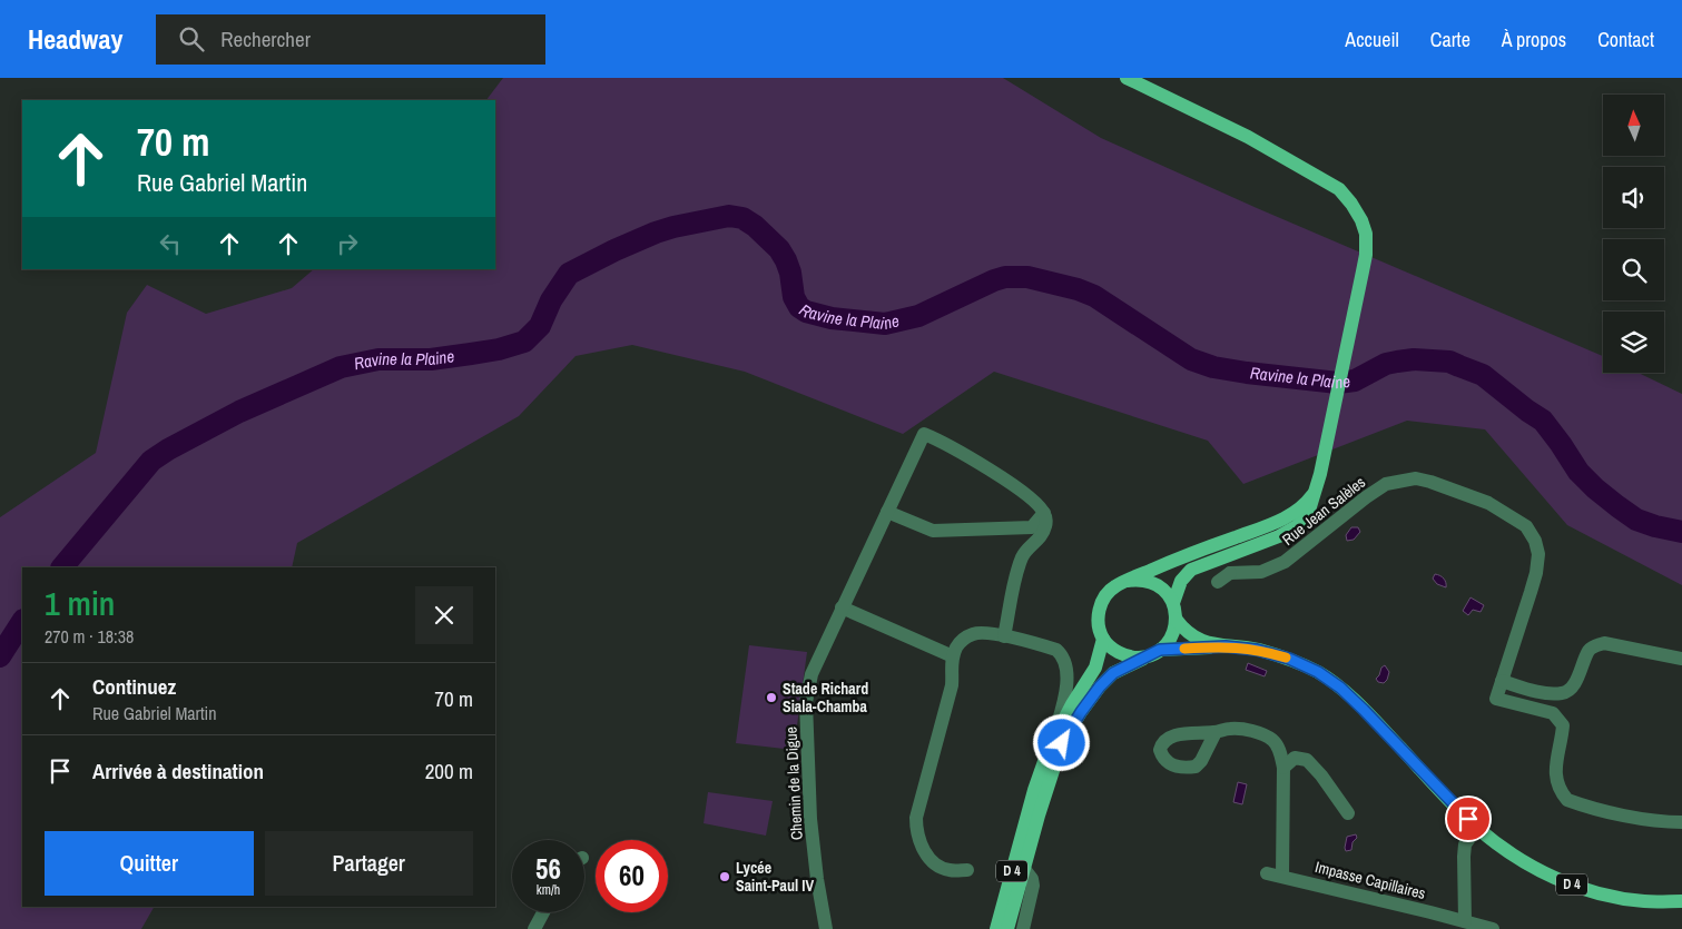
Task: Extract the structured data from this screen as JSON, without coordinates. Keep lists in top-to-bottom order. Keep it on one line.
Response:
{"streets":{"main road":["D 4"],"street":["Rue Jean Salèles","Chemin de la Digue","Impasse Capillaires"]},"water":["Ravine la Plaine"],"places":["Stade Richard Siala-Chamba","Lycée Saint-Paul IV"],"north":"top","page":{"header":"Headway","search":"Rechercher","nav":["Accueil","Carte","À propos","Contact"],"turn":["70 m","Rue Gabriel Martin"],"heading":["1 min","270 m · 18:38"],"list":[{"name":"Continuez","note":"Rue Gabriel Martin","value":"70 m"},{"name":"Arrivée à destination","value":"200 m"}],"buttons":["Quitter","Partager"],"speed":"56 km/h","limit":"60"}}
